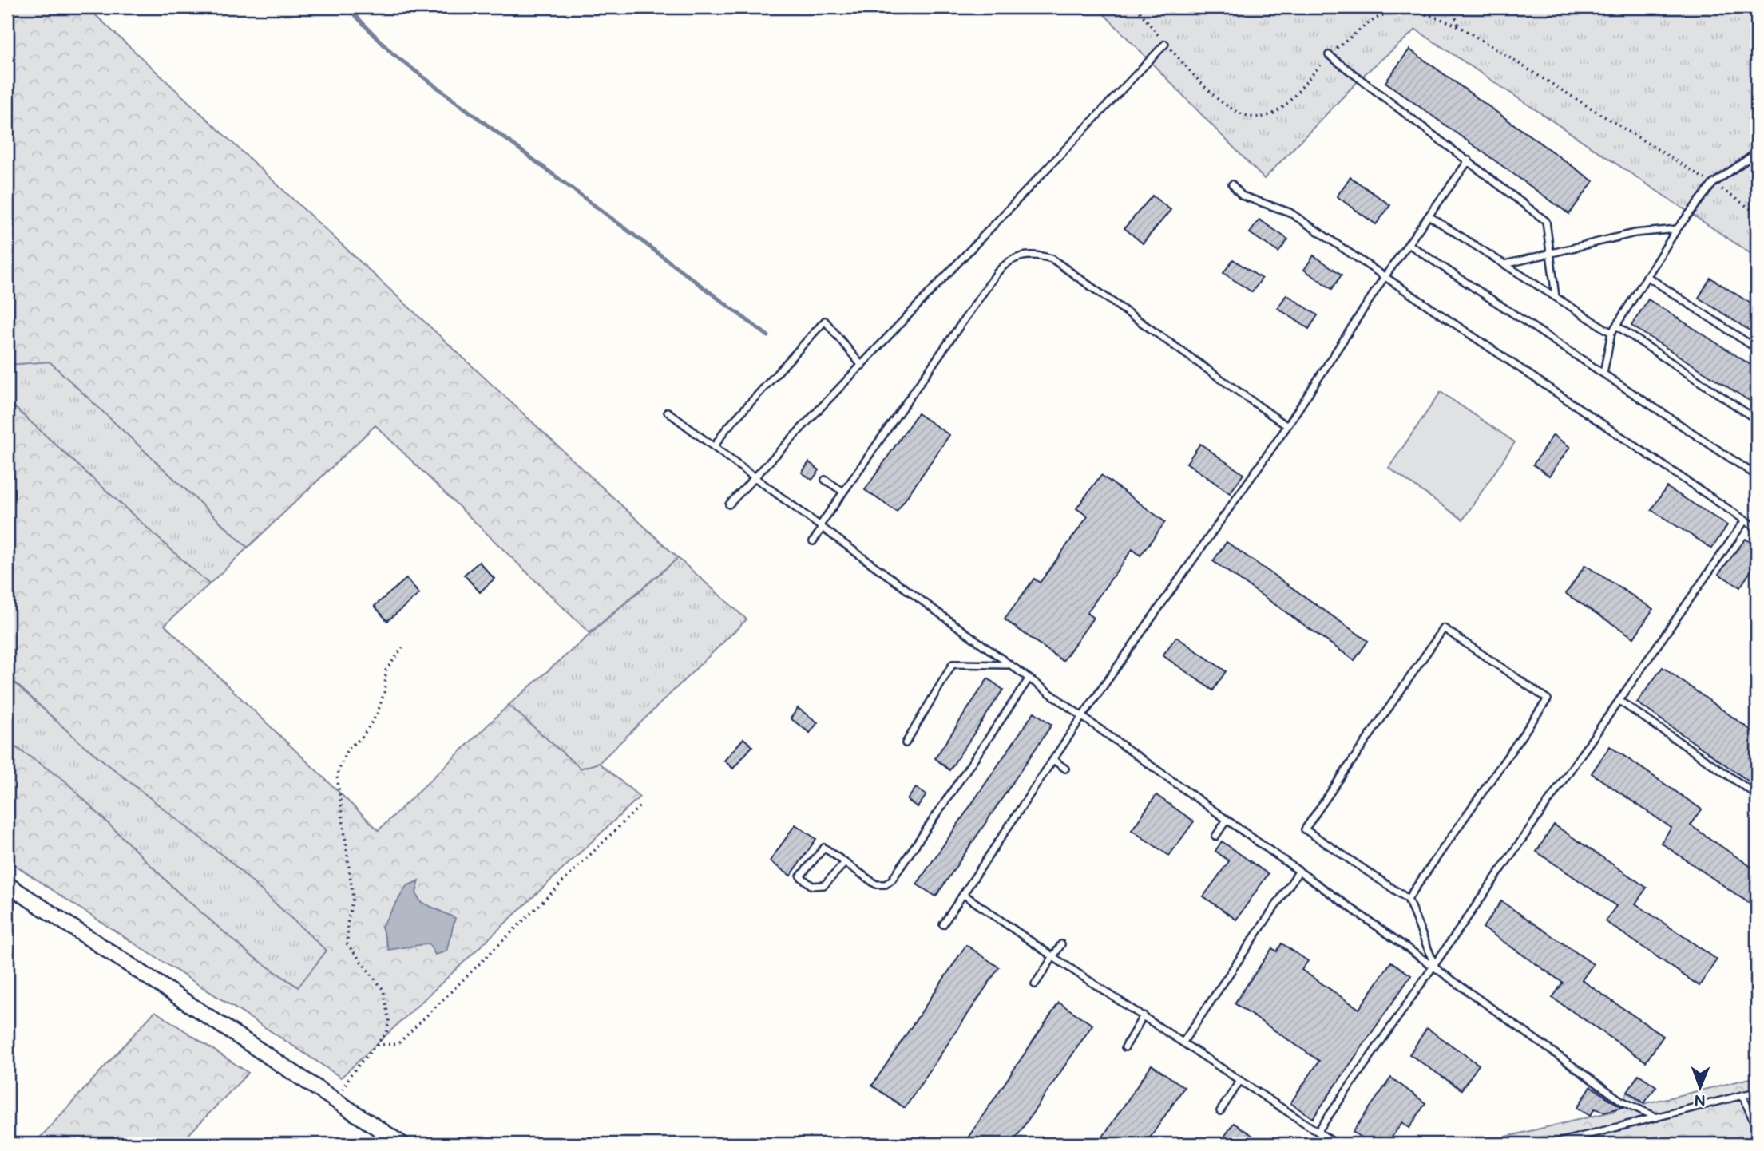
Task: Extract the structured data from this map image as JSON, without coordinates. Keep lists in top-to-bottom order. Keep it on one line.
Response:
{"north":"bottom"}
